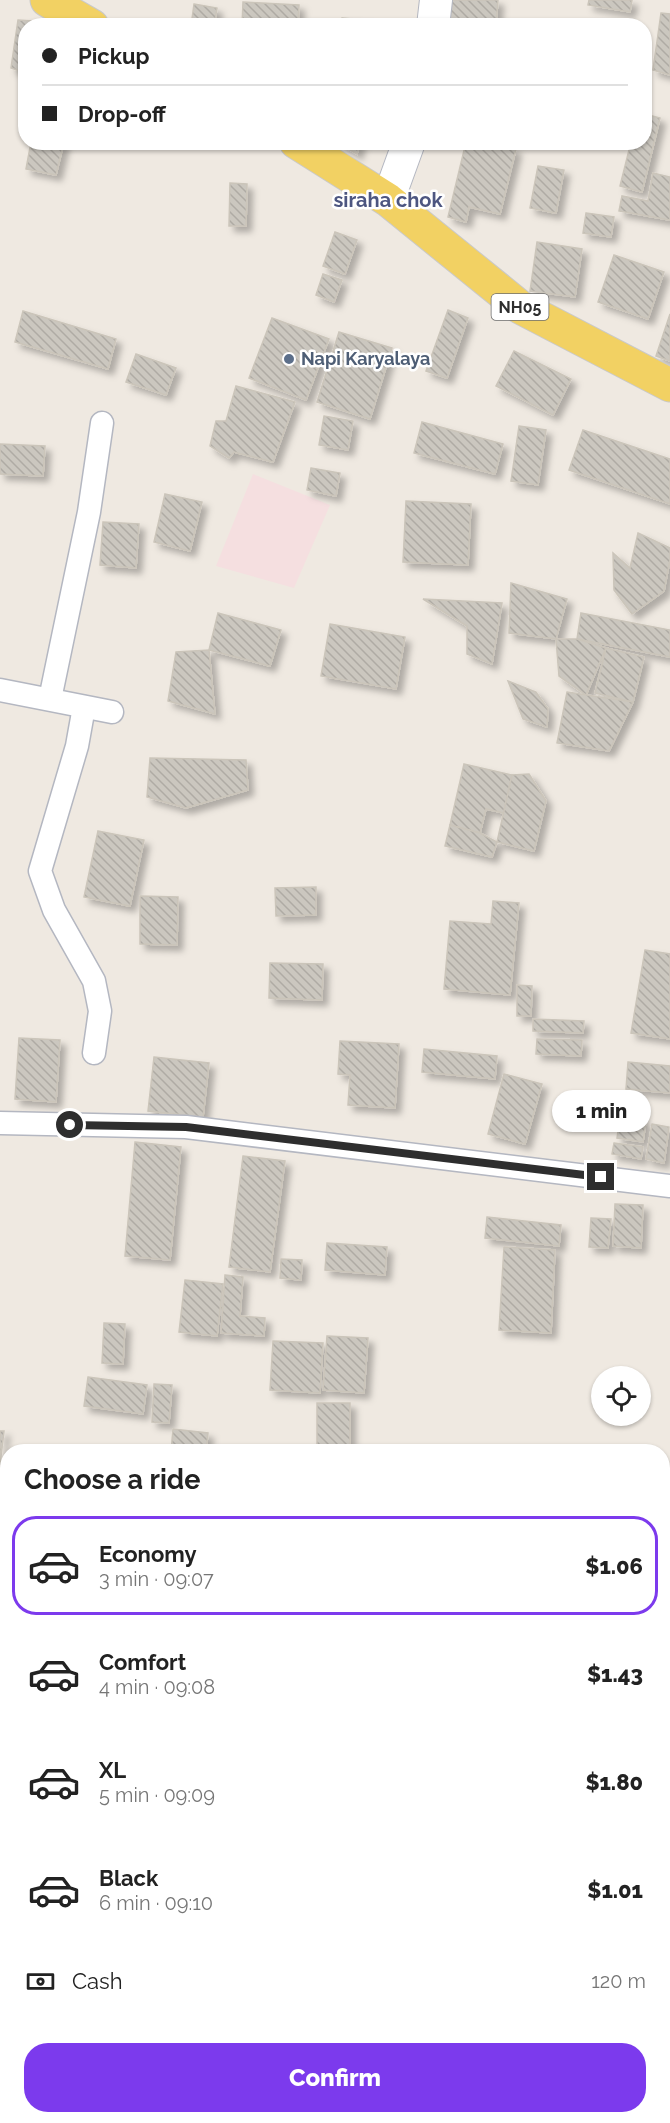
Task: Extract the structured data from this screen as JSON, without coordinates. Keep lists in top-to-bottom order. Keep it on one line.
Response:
{"streets":{"main road":["NH05"]},"districts":["siraha chok"],"places":["Napi Karyalaya"],"page":{"banner":["Pickup","Drop-off"],"bubble":"1 min","heading":"Choose a ride","list":[{"name":"Economy","note":"3 min · 09:07","value":"$1.06"},{"name":"Comfort","note":"4 min · 09:08","value":"$1.43"},{"name":"XL","note":"5 min · 09:09","value":"$1.80"},{"name":"Black","note":"6 min · 09:10","value":"$1.01"}],"pay":["Cash","120 m"],"buttons":"Confirm"}}
